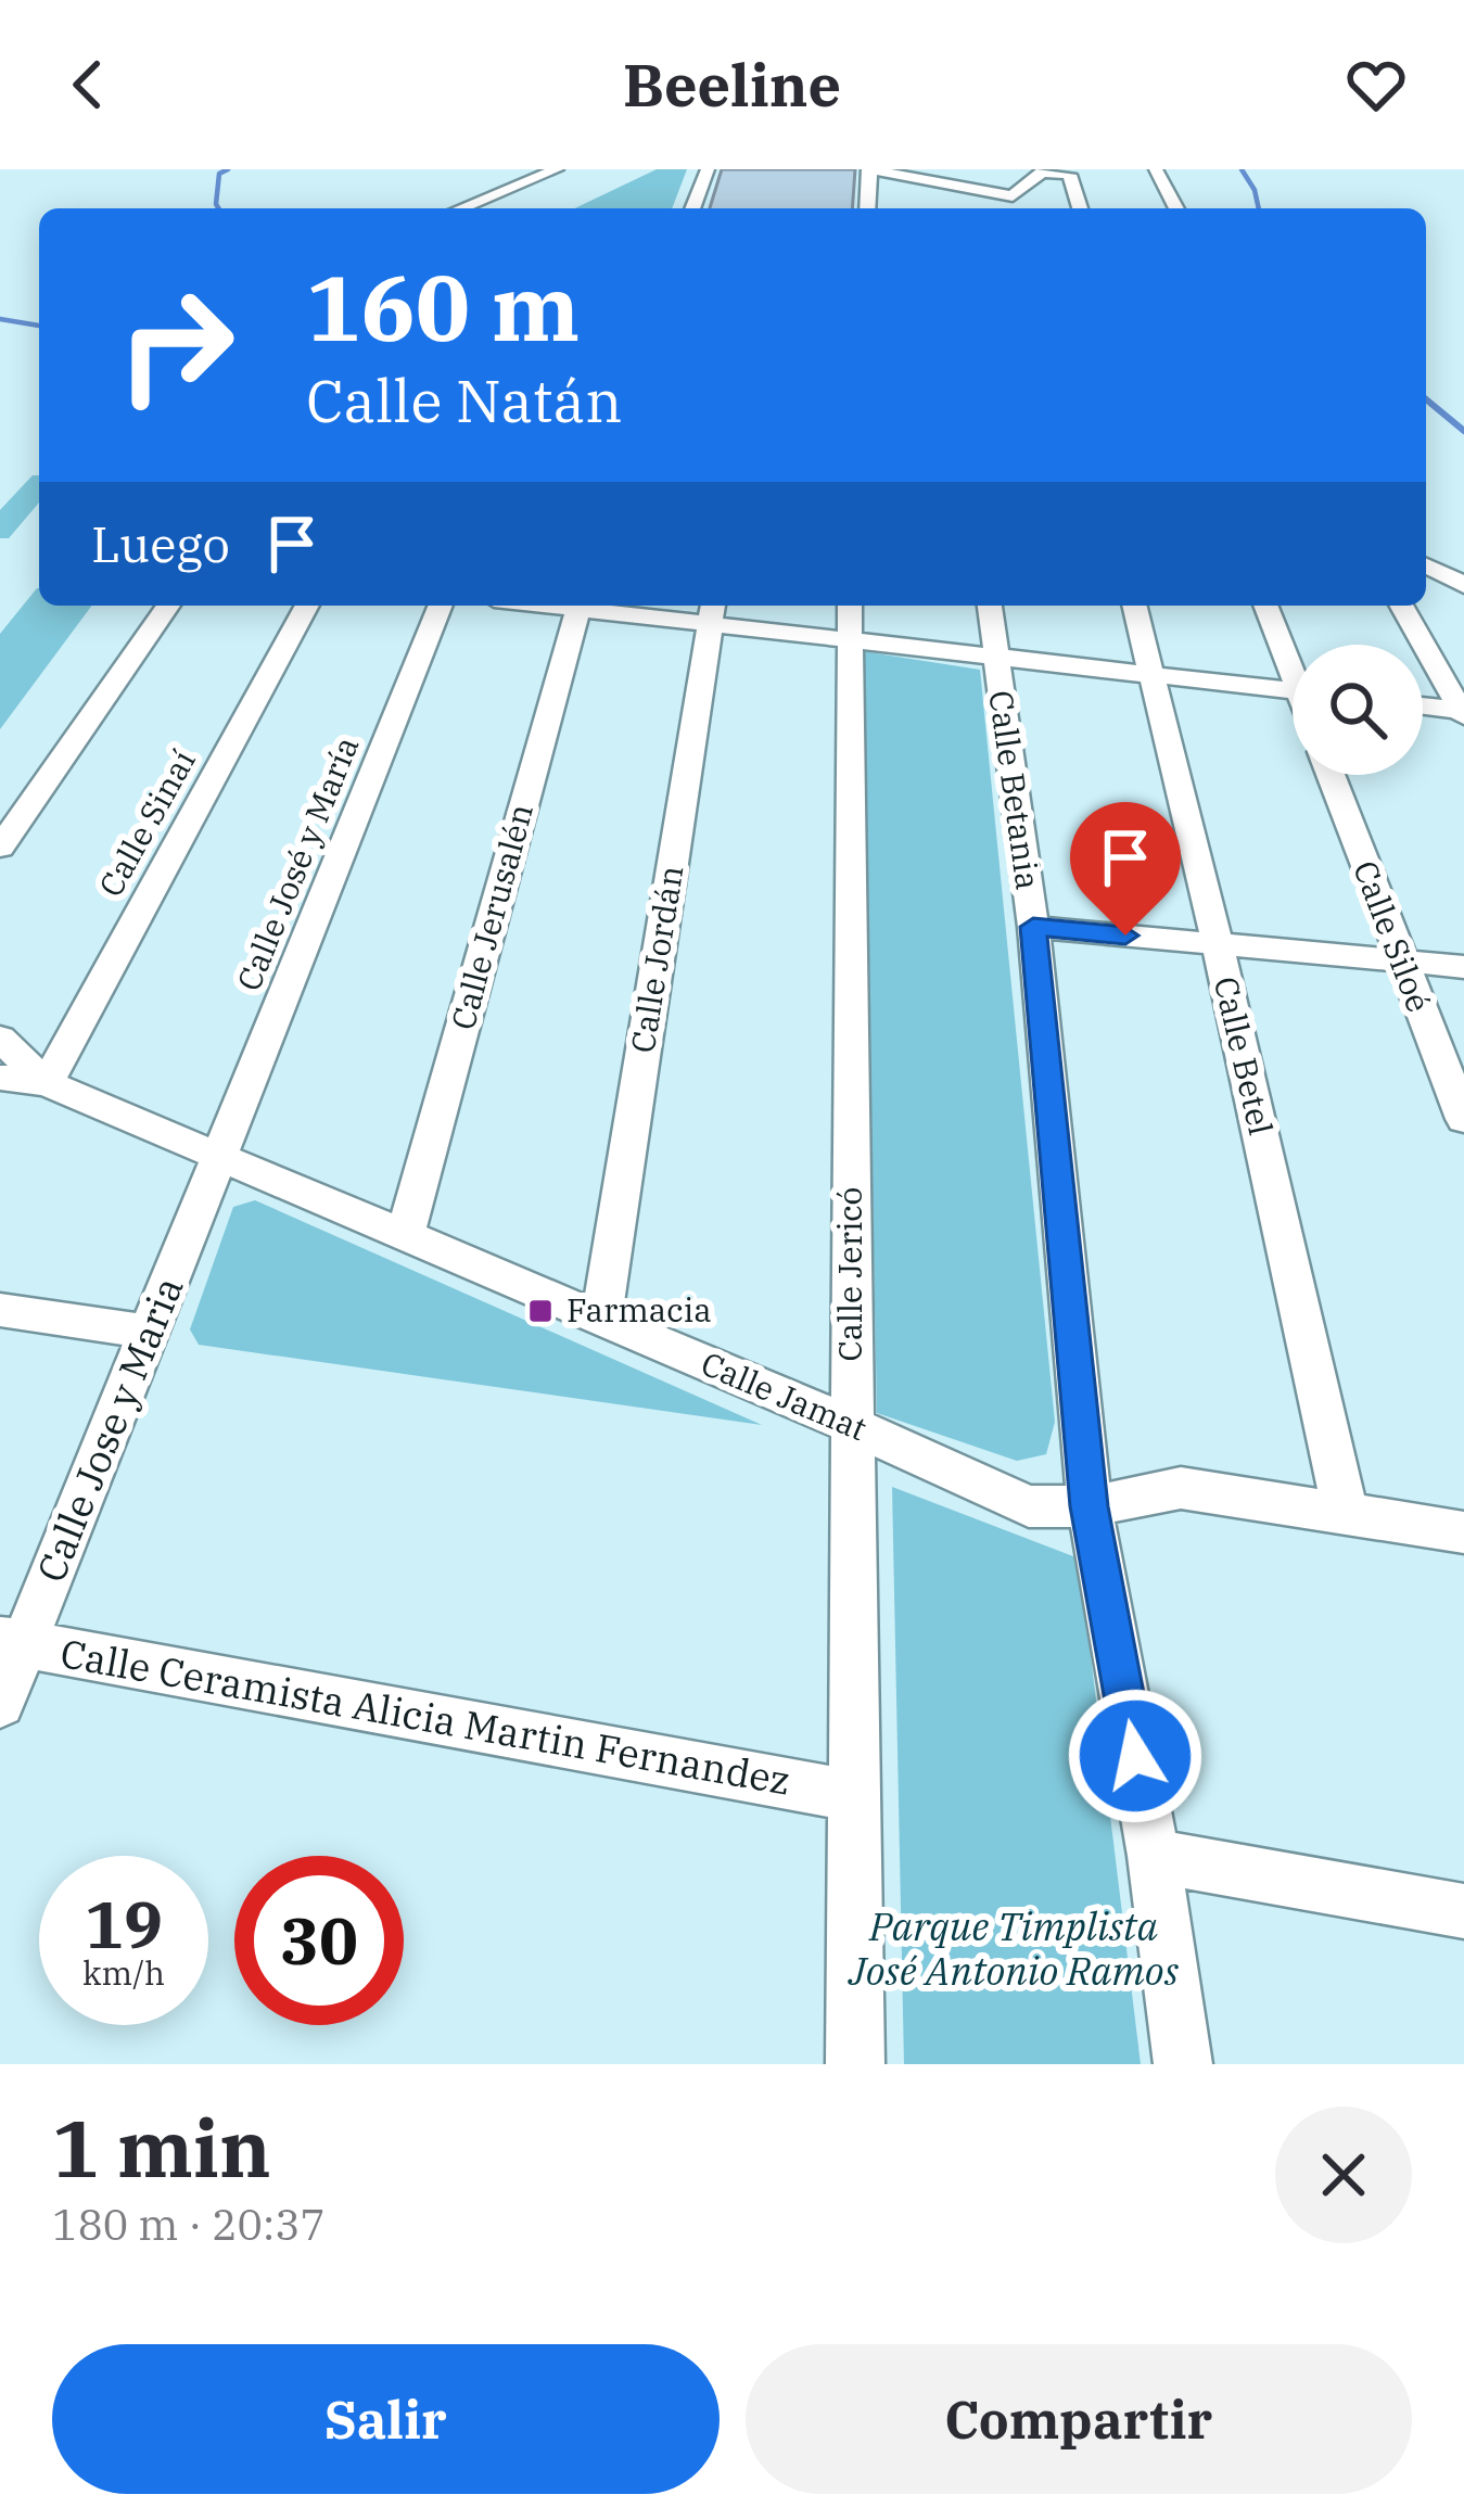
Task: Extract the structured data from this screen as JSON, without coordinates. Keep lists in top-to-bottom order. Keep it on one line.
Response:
{"streets":{"street":["Calle Betania","Calle Sinaí","Calle José y María","Calle Jerusalén","Calle Siloé","Calle Jordán","Calle Betel","Calle Jericó","Calle Jamat","Calle Jose y Maria","Calle Ceramista Alicia Martin Fernandez"]},"crossings":[["Calle Betania","Calle Jamat"],["Calle Sinaí","Calle Jamat"],["Calle José y María","Calle Jamat"],["Calle José y María","Calle Jose y Maria"],["Calle Jerusalén","Calle Jamat"],["Calle Jordán","Calle Jamat"],["Calle Betel","Calle Jamat"],["Calle Jericó","Calle Jamat"],["Calle Jericó","Calle Ceramista Alicia Martin Fernandez"],["Calle Jamat","Calle Jose y Maria"],["Calle Jose y Maria","Calle Ceramista Alicia Martin Fernandez"]],"parks":["Parque Timplista José Antonio Ramos"],"places":{"transit":["Farmacia"]},"page":{"header":"Beeline","turn":["160 m","Calle Natán"],"then":"Luego","speed":"19 km/h","limit":"30","heading":["1 min","180 m · 20:37"],"buttons":["Salir","Compartir"]}}
